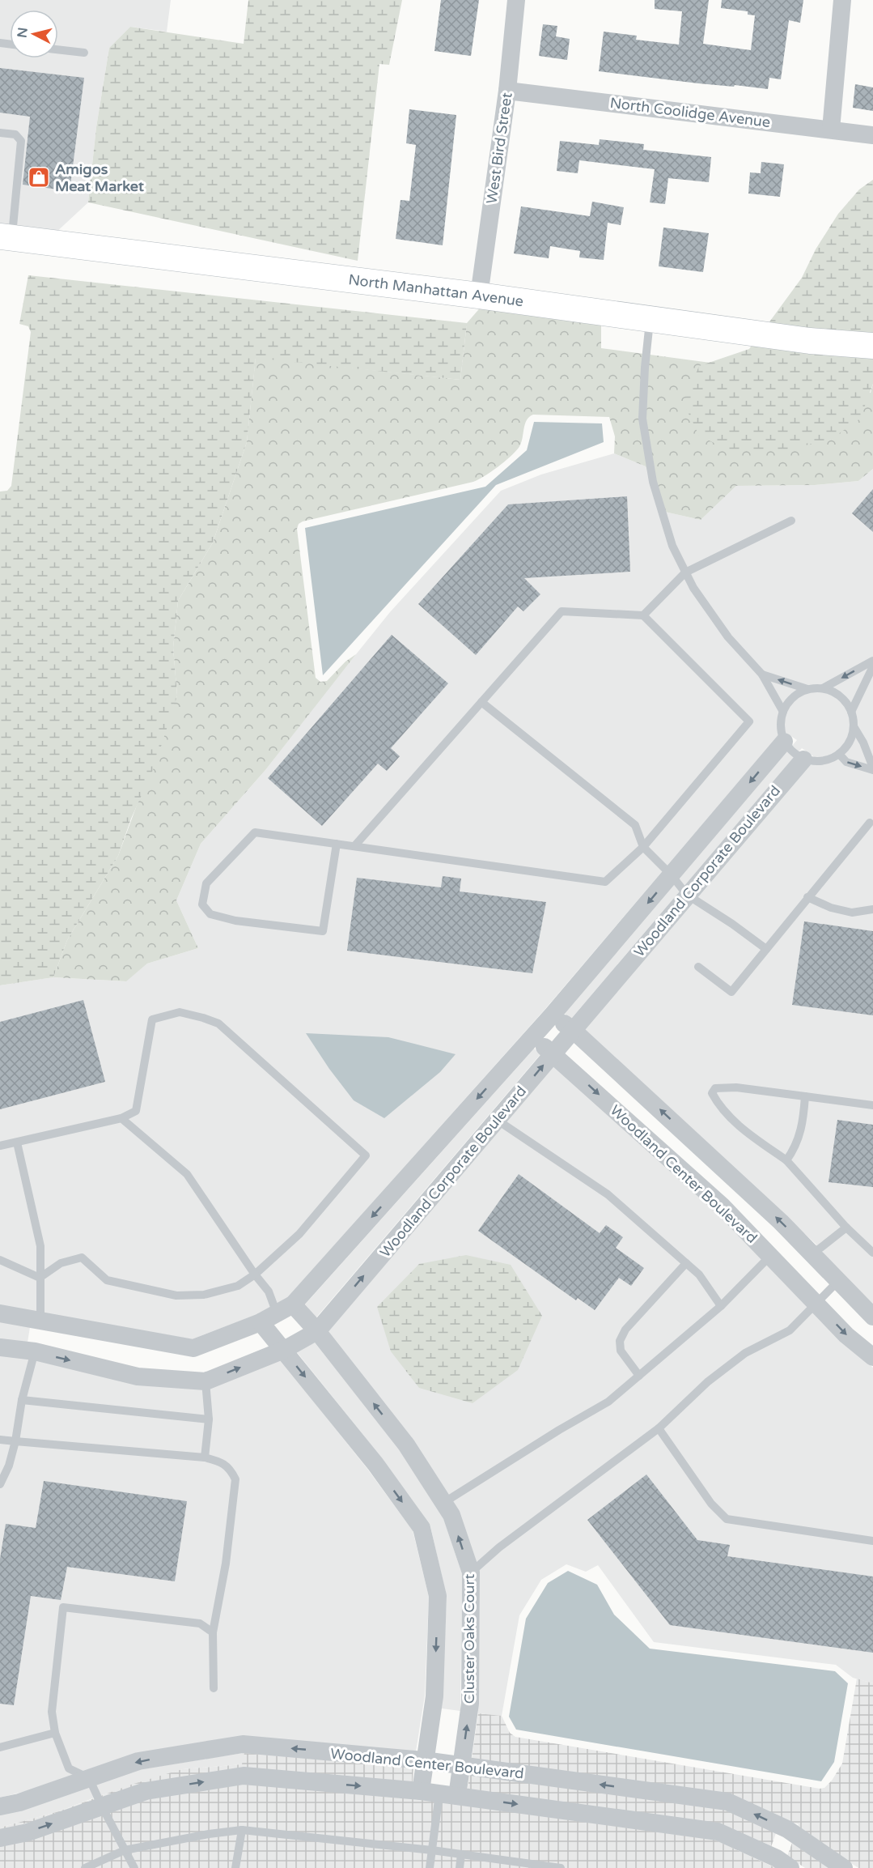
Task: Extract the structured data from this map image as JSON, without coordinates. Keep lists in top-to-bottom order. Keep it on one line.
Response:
{"streets":{"street":["North Coolidge Avenue","West Bird Street","North Manhattan Avenue","Woodland Corporate Boulevard","Woodland Center Boulevard","Cluster Oaks Court"]},"crossings":[["North Coolidge Avenue","West Bird Street"],["West Bird Street","North Manhattan Avenue"],["Woodland Corporate Boulevard","Woodland Center Boulevard"],["Woodland Corporate Boulevard","Cluster Oaks Court"],["Woodland Center Boulevard","Cluster Oaks Court"]],"places":{"shop":["Amigos Meat Market"]},"north":"left"}
